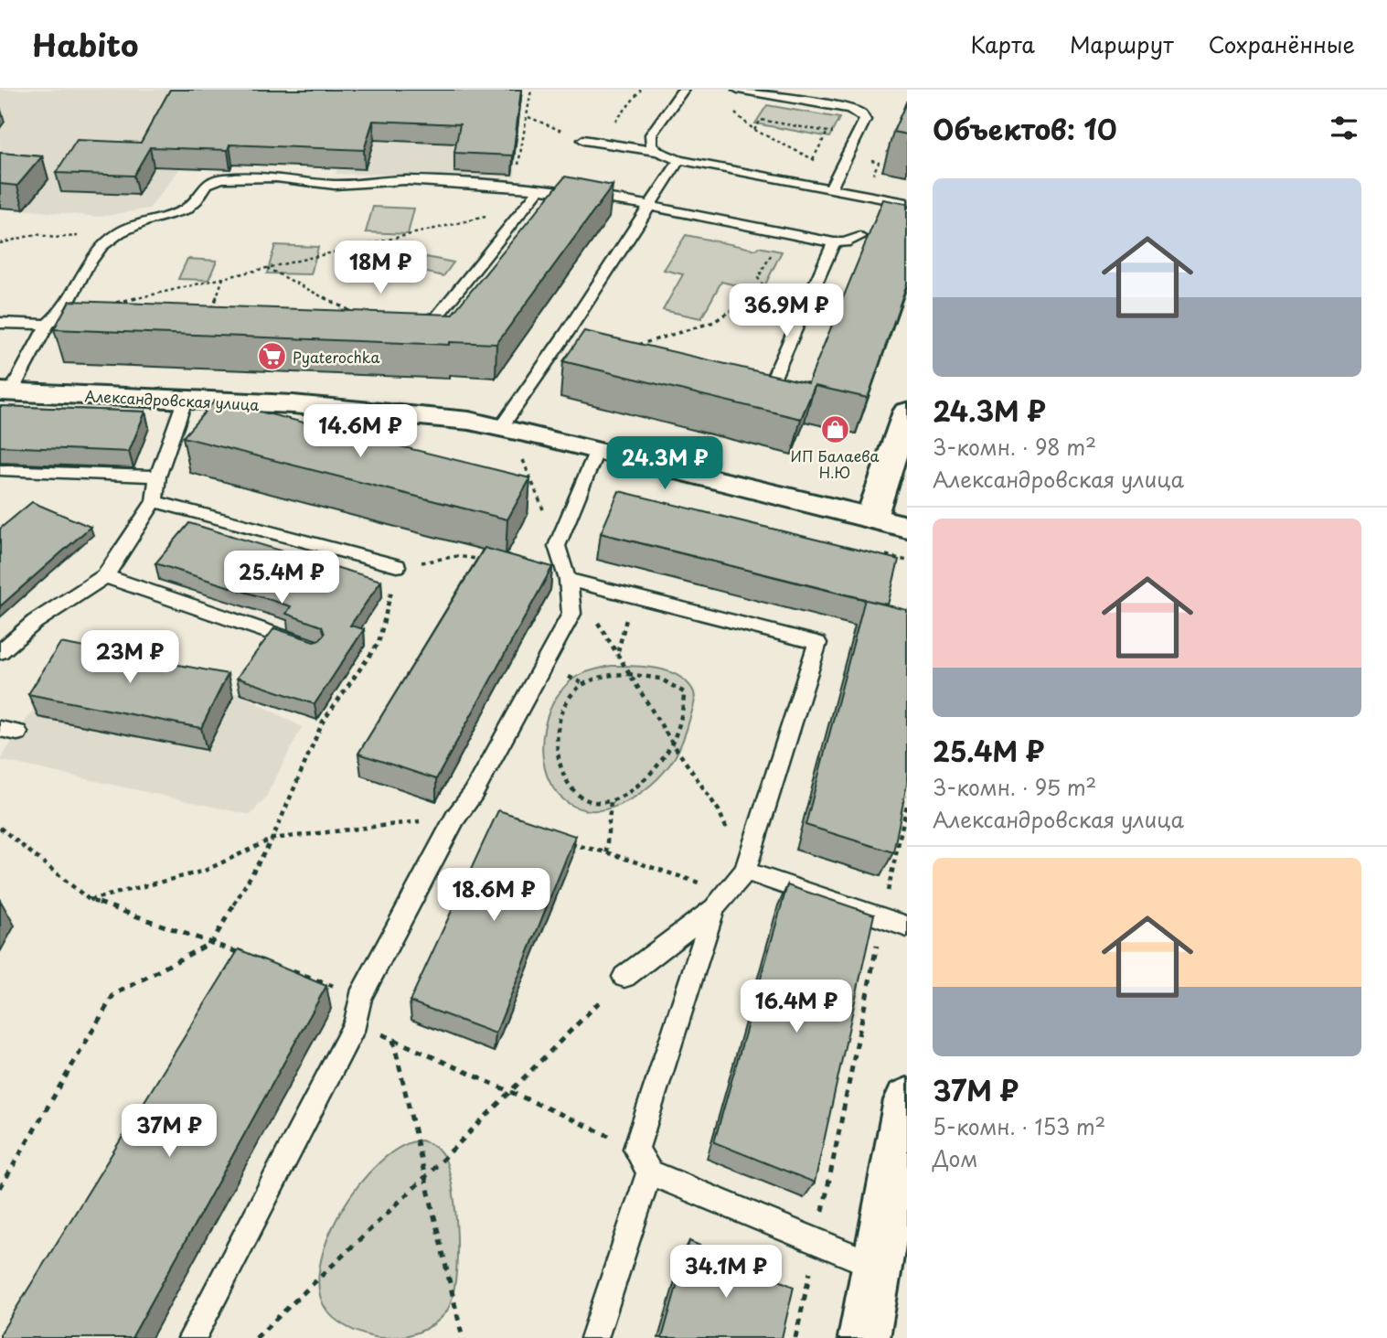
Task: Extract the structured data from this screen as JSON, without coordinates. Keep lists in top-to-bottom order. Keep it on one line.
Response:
{"streets":{"main road":["Александровская улица"]},"places":{"supermarket":["Pyaterochka"],"shop":["ИП Балаева Н.Ю"]},"page":{"header":"Habito","nav":["Карта","Маршрут","Сохранённые"],"heading":"Объектов: 10","list":[{"name":"24.3M ₽","note":"3-комн. · 98 m² · Александровская улица"},{"name":"25.4M ₽","note":"3-комн. · 95 m² · Александровская улица"},{"name":"37M ₽","note":"5-комн. · 153 m² · Дом"}],"price":["18M ₽","36.9M ₽","14.6M ₽","24.3M ₽","25.4M ₽","23M ₽","18.6M ₽","16.4M ₽","37M ₽","34.1M ₽"]}}
